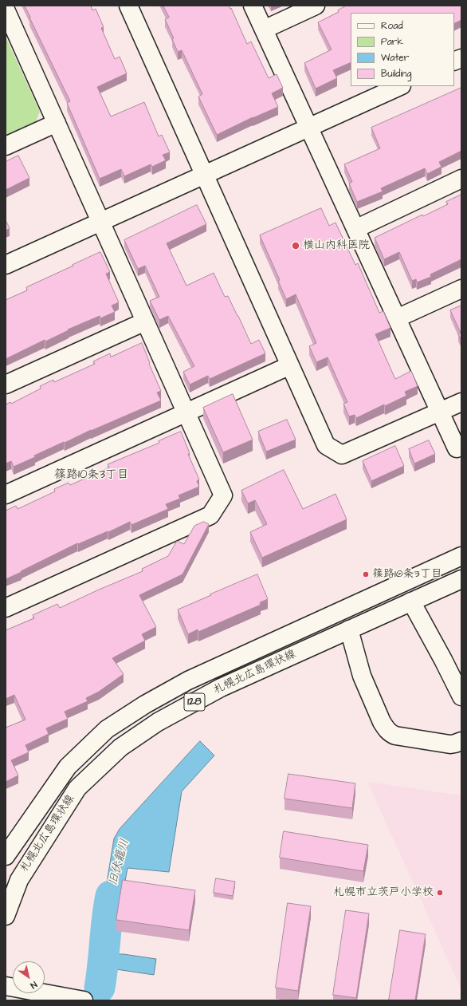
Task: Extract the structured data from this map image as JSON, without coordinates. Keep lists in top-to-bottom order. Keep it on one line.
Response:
{"streets":{"street":["札幌北広島環状線","128"]},"districts":["篠路10条3丁目"],"water":["旧伏籠川"],"places":["横山内科医院","篠路10条3丁目","札幌市立茨戸小学校"],"legend":["Road","Park","Water","Building"],"north":"bottom right"}
